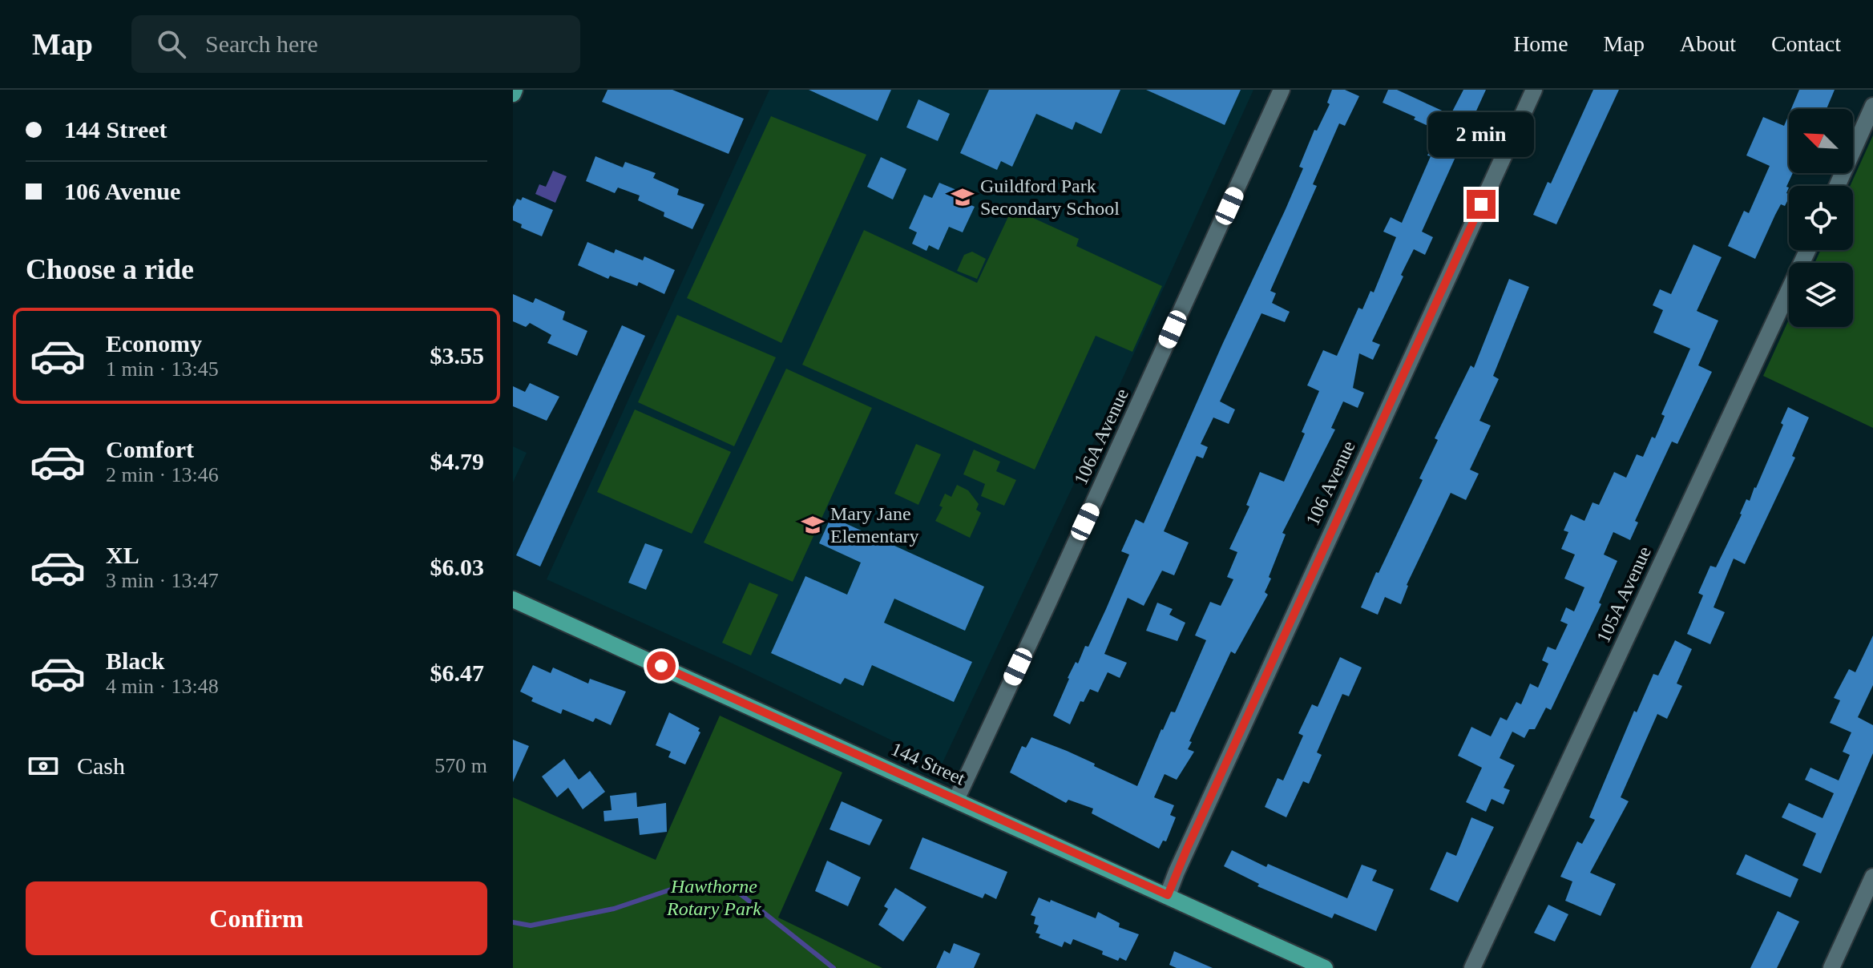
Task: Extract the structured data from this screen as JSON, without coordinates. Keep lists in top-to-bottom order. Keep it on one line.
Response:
{"streets":{"main road":["144 Street"],"street":["106A Avenue","106 Avenue","105A Avenue"]},"crossings":[["106A Avenue","144 Street"],["106 Avenue","144 Street"]],"parks":["Hawthorne Rotary Park"],"places":{"school or university":["Guildford Park Secondary School","Mary Jane Elementary"]},"north":"top left","page":{"header":"Map","search":"Search here","nav":["Home","Map","About","Contact"],"banner":["144 Street","106 Avenue"],"bubble":"2 min","heading":"Choose a ride","list":[{"name":"Economy","note":"1 min · 13:45","value":"$3.55"},{"name":"Comfort","note":"2 min · 13:46","value":"$4.79"},{"name":"XL","note":"3 min · 13:47","value":"$6.03"},{"name":"Black","note":"4 min · 13:48","value":"$6.47"}],"pay":["Cash","570 m"],"buttons":"Confirm"}}
